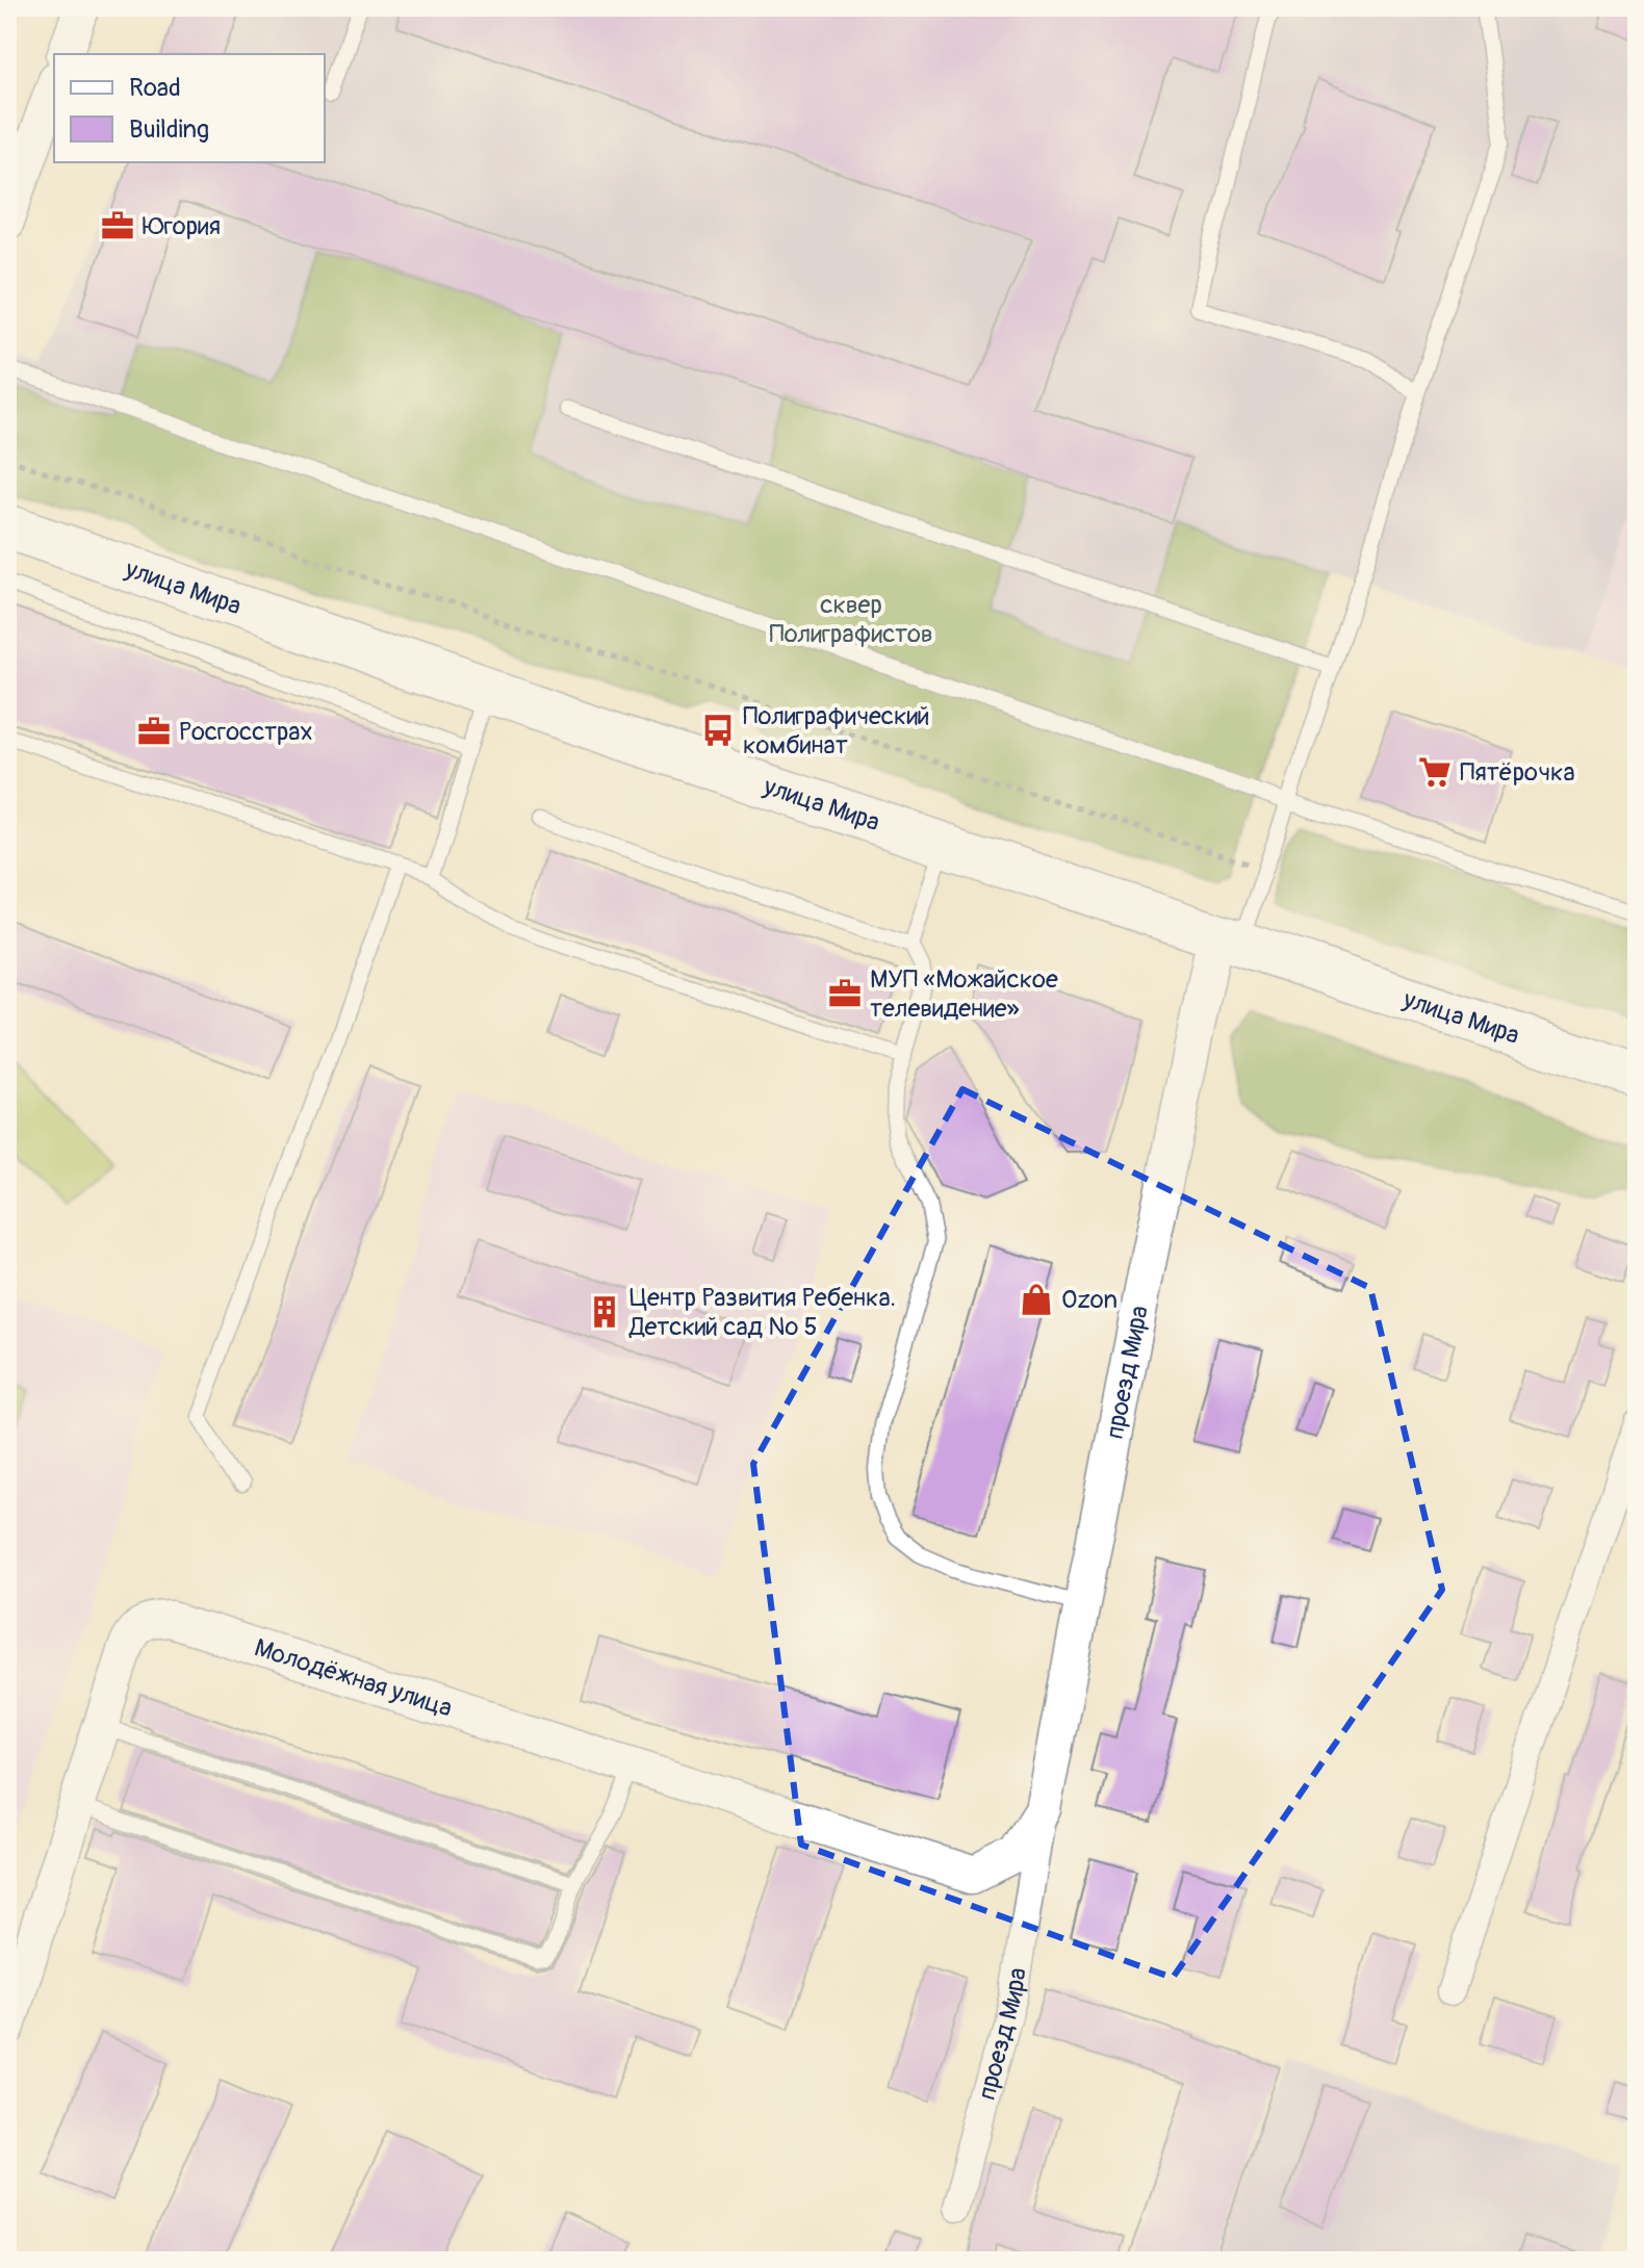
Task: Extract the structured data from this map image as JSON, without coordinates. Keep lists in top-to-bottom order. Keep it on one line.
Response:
{"streets":{"main road":["улица Мира"],"street":["проезд Мира","Молодёжная улица"]},"crossings":[["улица Мира","проезд Мира"],["проезд Мира","Молодёжная улица"]],"parks":["сквер Полиграфистов"],"places":{"office":["Югория","Росгосстрах","МУП «Можайское телевидение»"],"bus stop":["Полиграфический комбинат"],"supermarket":["Пятёрочка"],"shop":["Ozon"],"building":["Центр Развития Ребенка. Детский сад № 5"]},"legend":["Road","Building"]}
